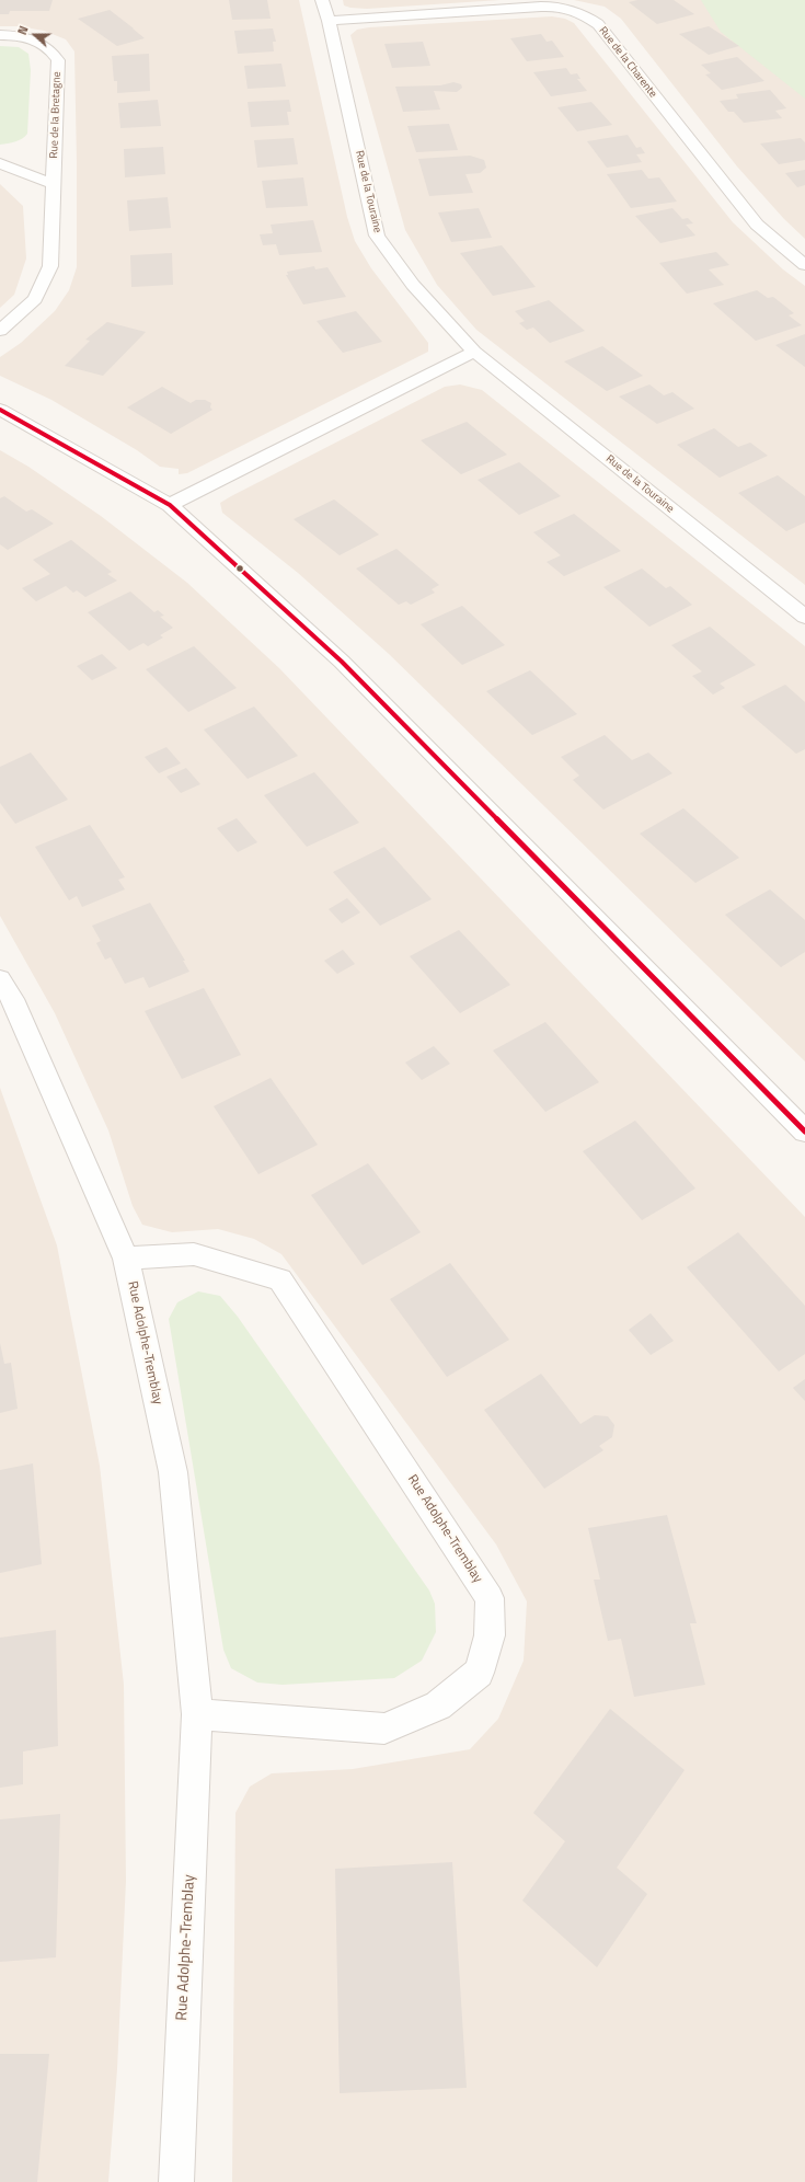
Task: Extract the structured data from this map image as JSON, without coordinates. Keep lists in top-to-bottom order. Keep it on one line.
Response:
{"streets":{"street":["Rue de la Charente","Rue de la Bretagne","Rue de la Touraine","Rue Adolphe-Tremblay"]},"crossings":[["Rue de la Charente","Rue de la Touraine"]],"north":"left"}
